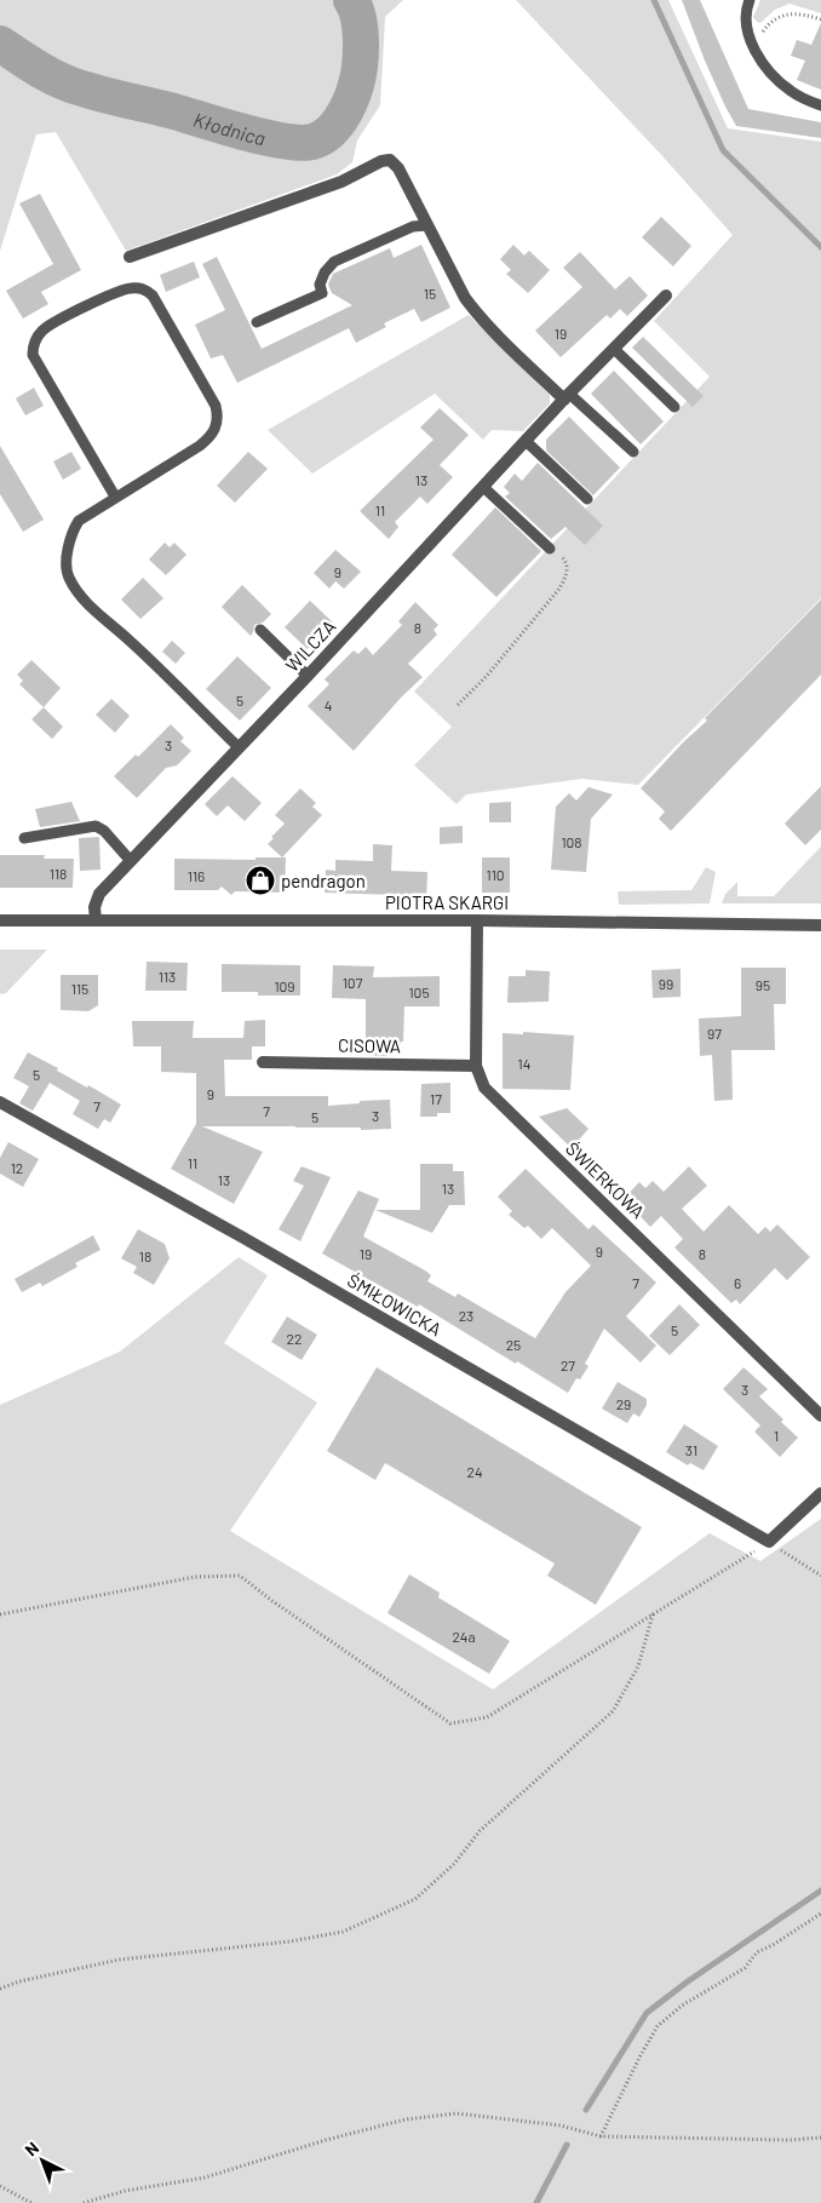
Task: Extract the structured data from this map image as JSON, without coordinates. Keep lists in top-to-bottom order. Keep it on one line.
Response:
{"streets":{"street":["WILCZA","PIOTRA SKARGI","CISOWA","ŚWIERKOWA","ŚMIŁOWICKA"]},"crossings":[["WILCZA","PIOTRA SKARGI"],["PIOTRA SKARGI","ŚWIERKOWA"],["CISOWA","ŚWIERKOWA"]],"water":["Kłodnica"],"places":{"shop":["pendragon"]},"house_numbers":["15","19","13","11","9","8","5","4","3","108","118","110","116","113","107","99","95","109","115","105","97","14","5","9","17","7","7","3","5","11","12","13","13","9","19","8","18","7","6","23","5","22","25","27","3","29","1","31","24","24a"],"north":"top left"}
